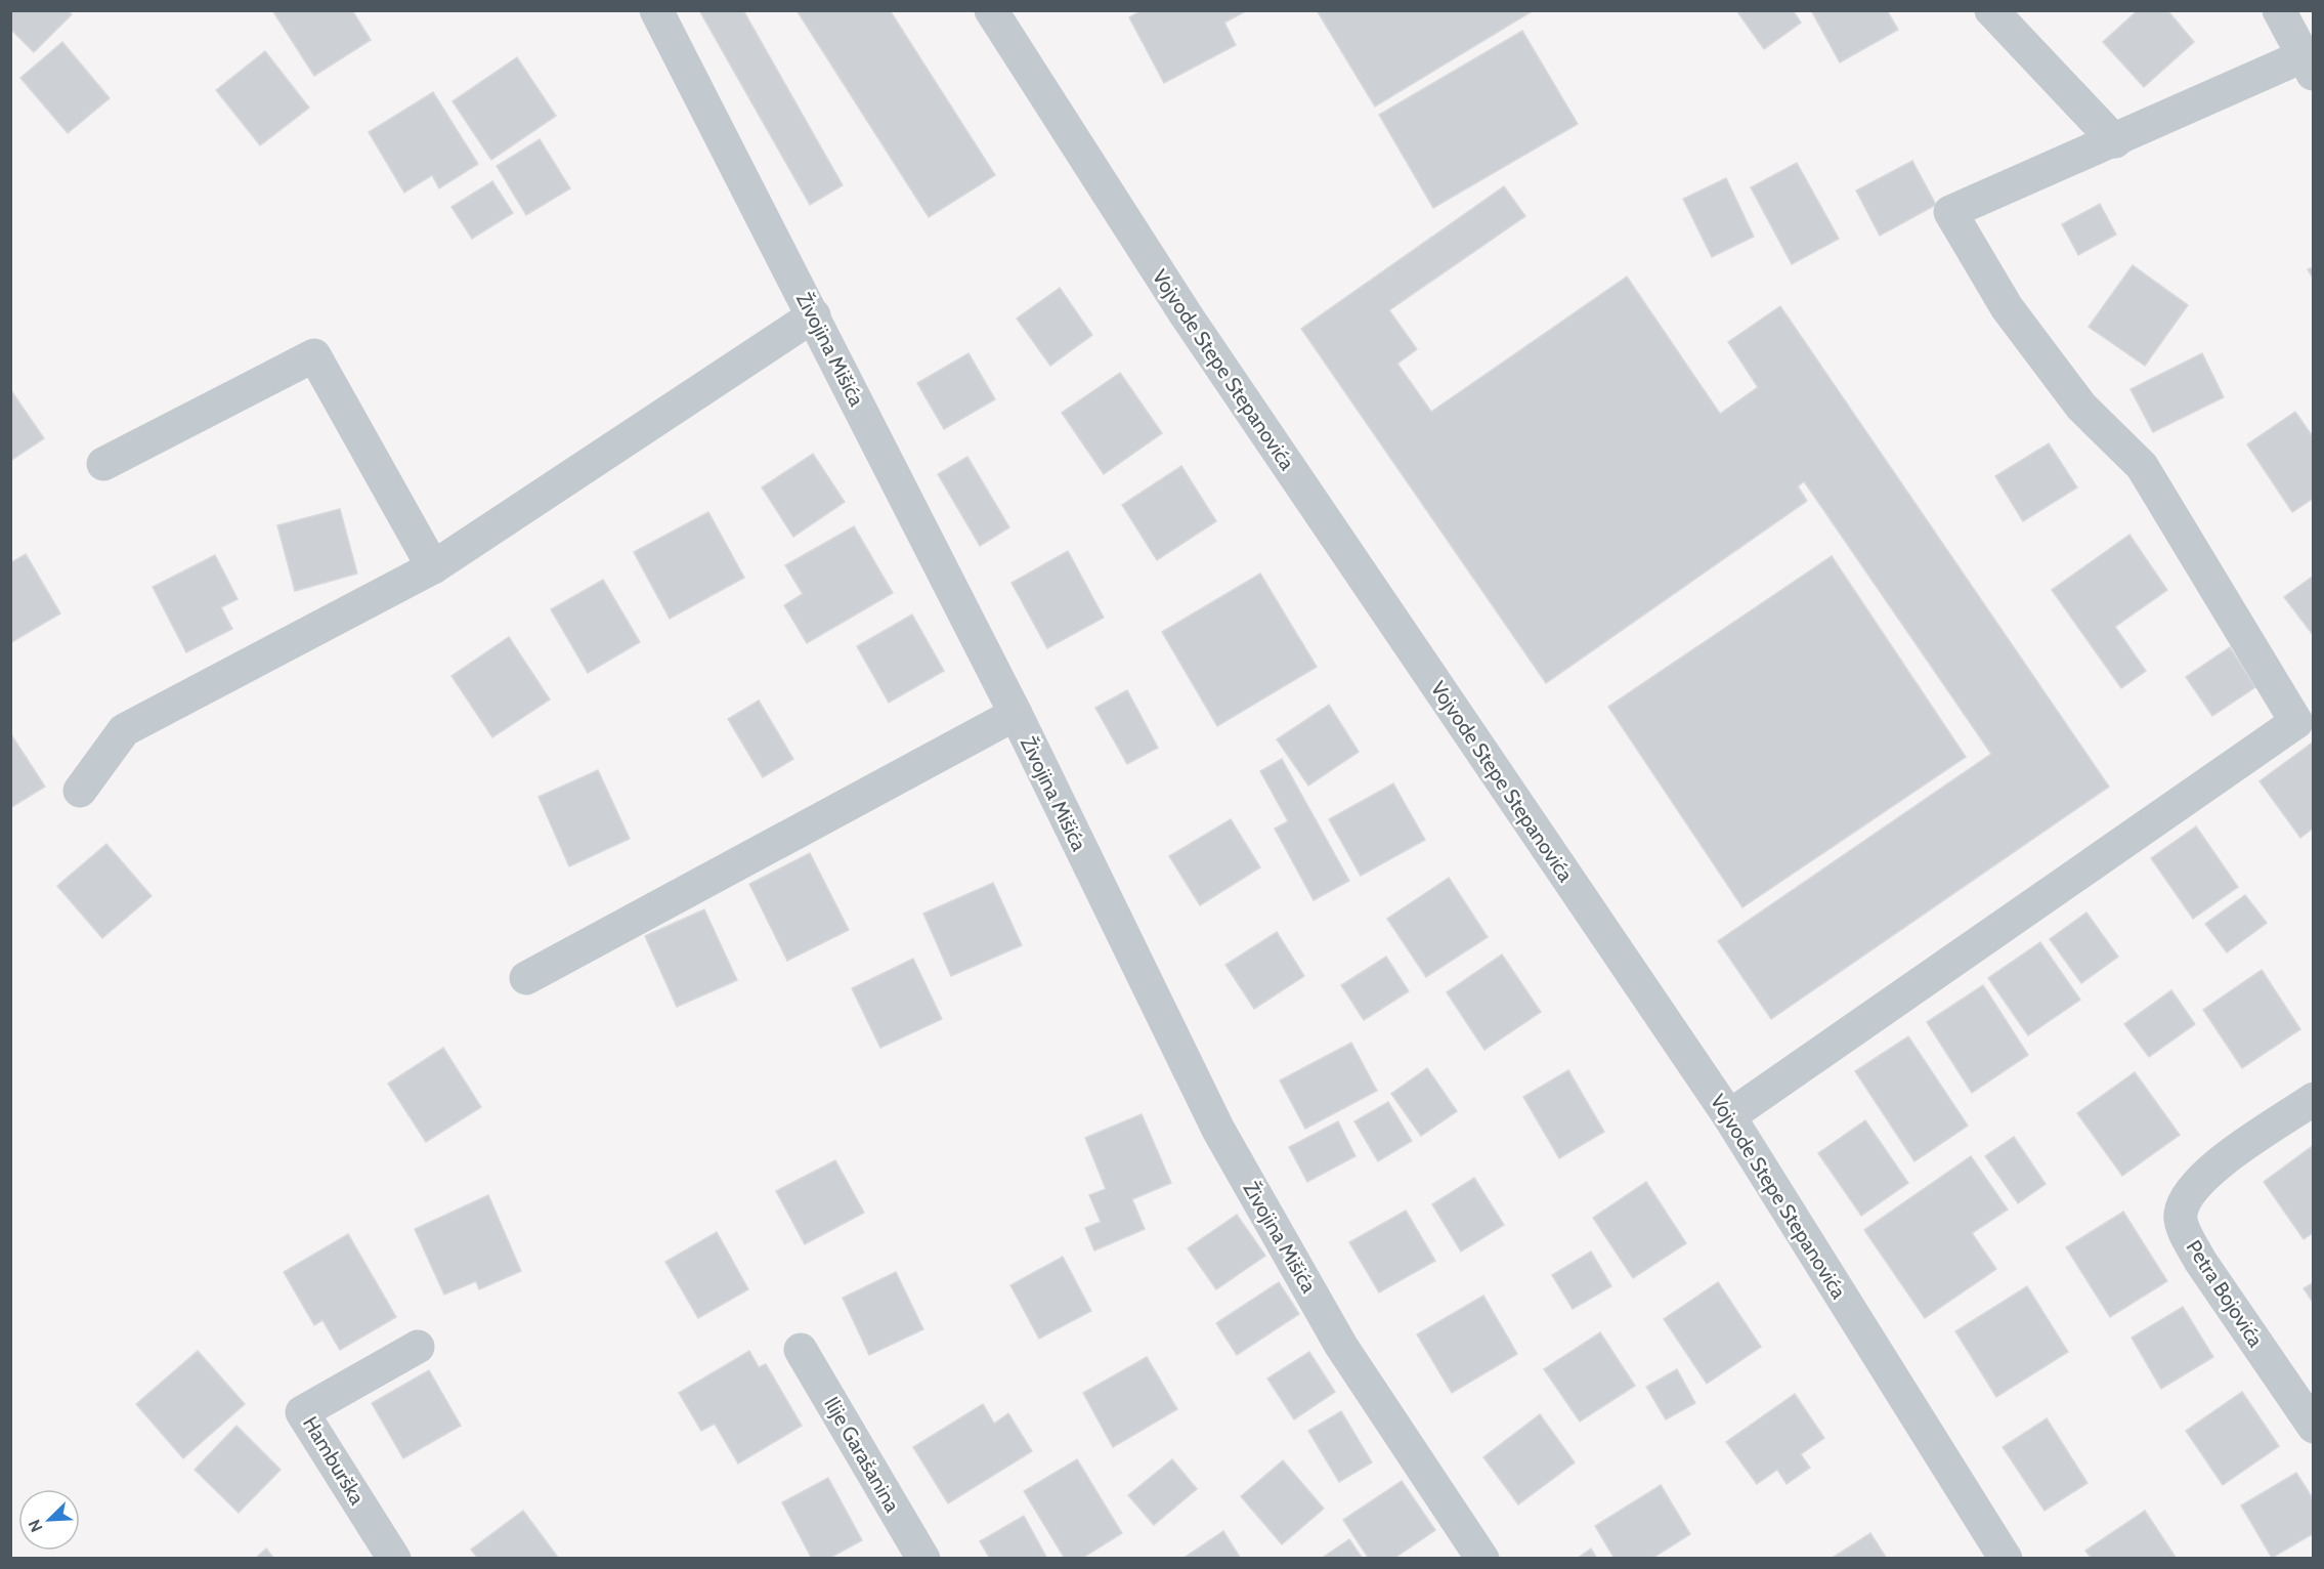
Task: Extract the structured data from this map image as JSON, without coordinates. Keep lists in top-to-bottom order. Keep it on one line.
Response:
{"streets":{"street":["Živojina Mišića","Vojvode Stepe Stepanovića","Petra Bojovića","Ilije Garašanina","Hamburška"]},"north":"bottom left"}
